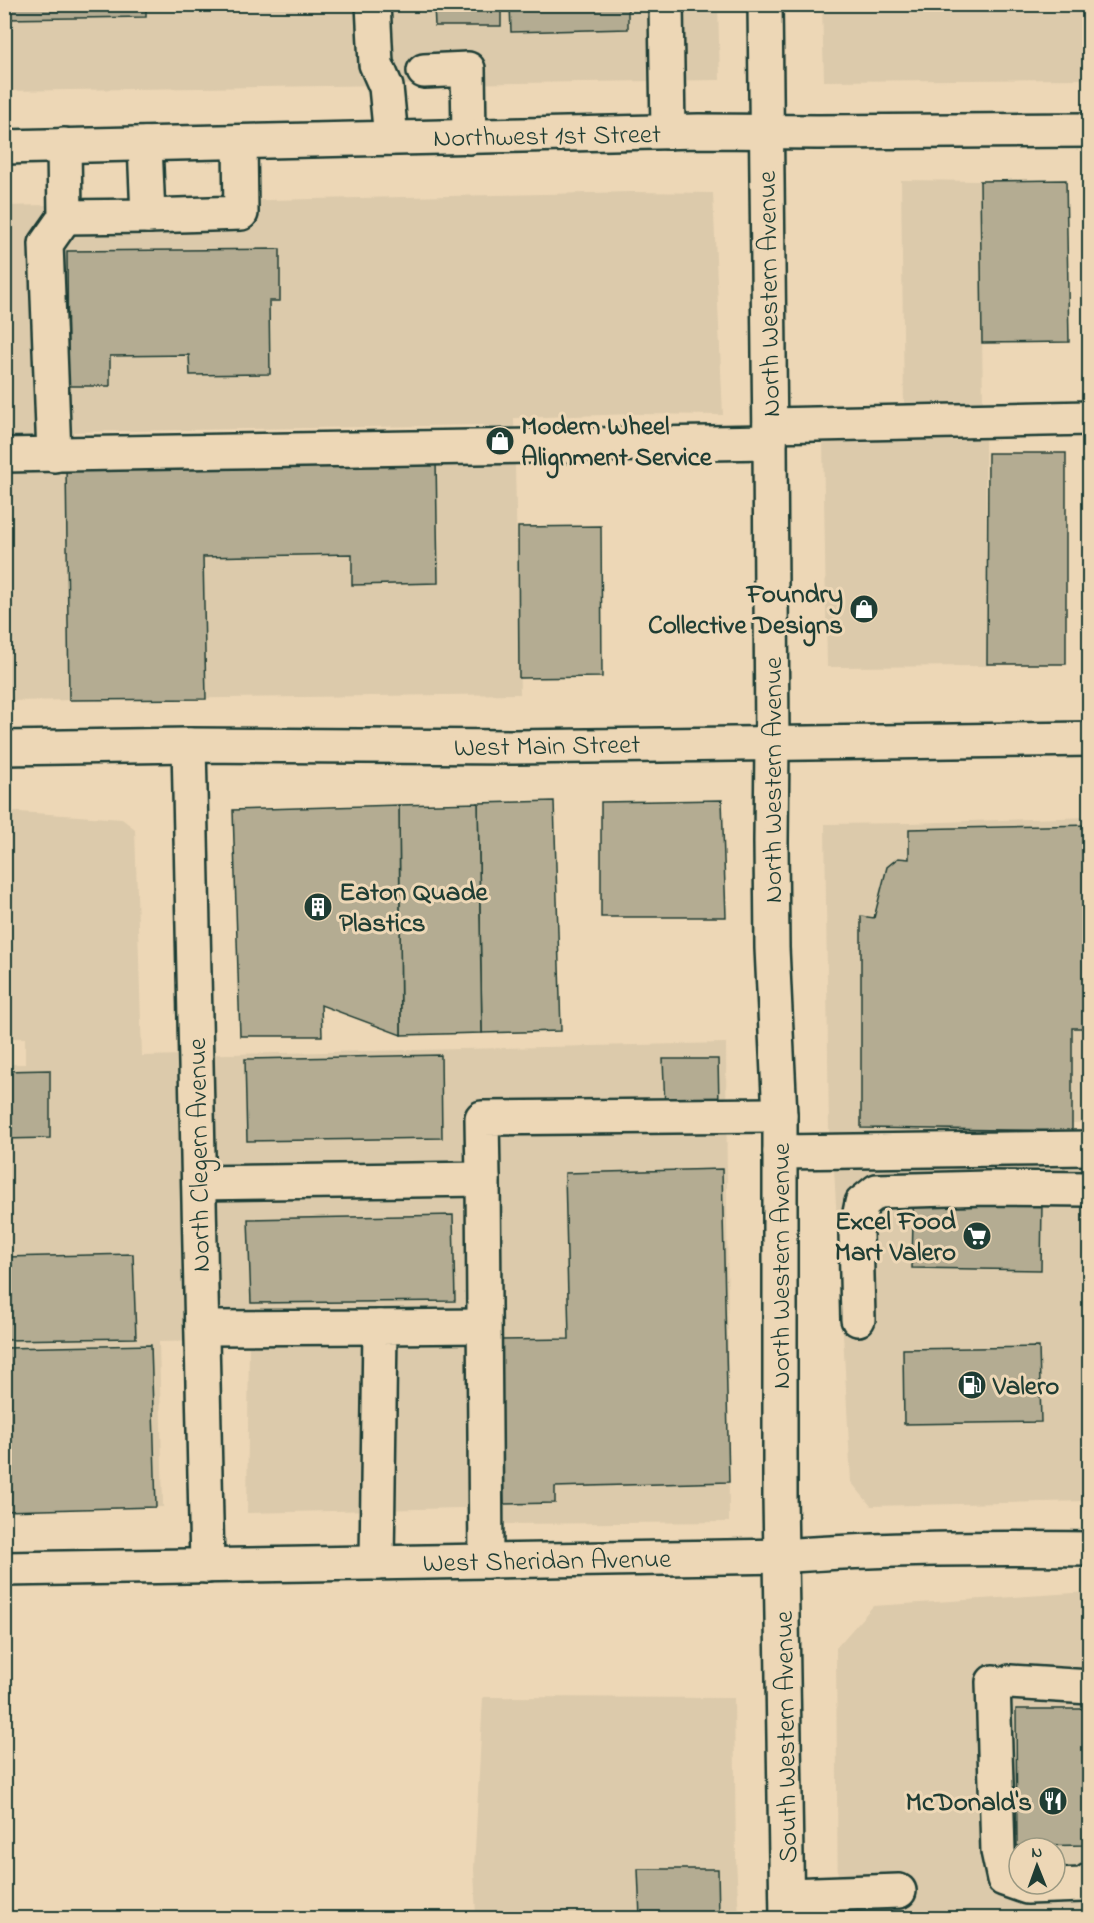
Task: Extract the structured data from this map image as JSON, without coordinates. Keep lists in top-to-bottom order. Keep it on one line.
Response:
{"streets":{"street":["Northwest 1st Street","North Western Avenue","West Main Street","North Clegern Avenue","West Sheridan Avenue","South Western Avenue"]},"crossings":[["Northwest 1st Street","North Western Avenue"],["North Western Avenue","West Main Street"],["North Western Avenue","West Sheridan Avenue"],["North Western Avenue","South Western Avenue"],["West Main Street","North Clegern Avenue"],["North Clegern Avenue","West Sheridan Avenue"],["West Sheridan Avenue","South Western Avenue"]],"places":{"shop":["Modern Wheel Alignment Service","Foundry Collective Designs"],"building":["Eaton Quade Plastics"],"supermarket":["Excel Food Mart Valero"],"fuel station":["Valero"],"restaurant":["McDonald's"]},"north":"top"}
